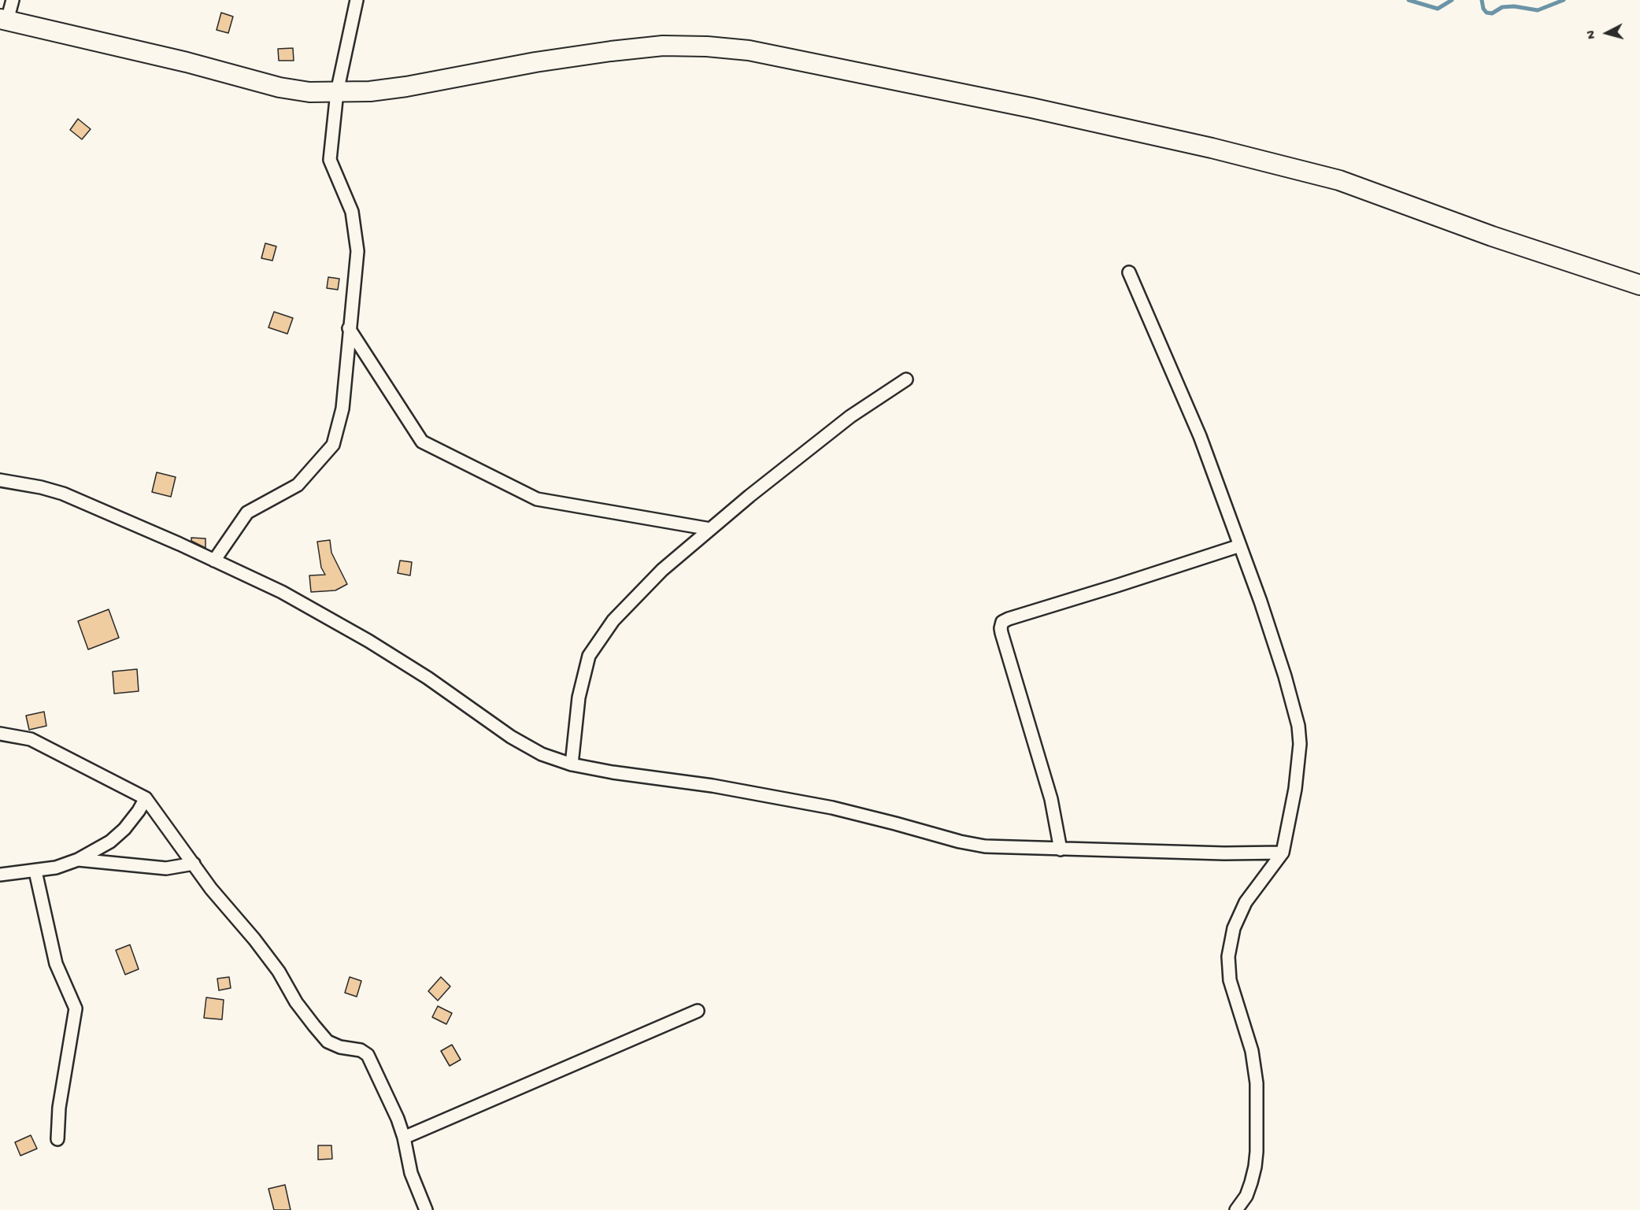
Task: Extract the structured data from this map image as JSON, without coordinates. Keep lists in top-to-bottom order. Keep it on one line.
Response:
{"north":"left"}
